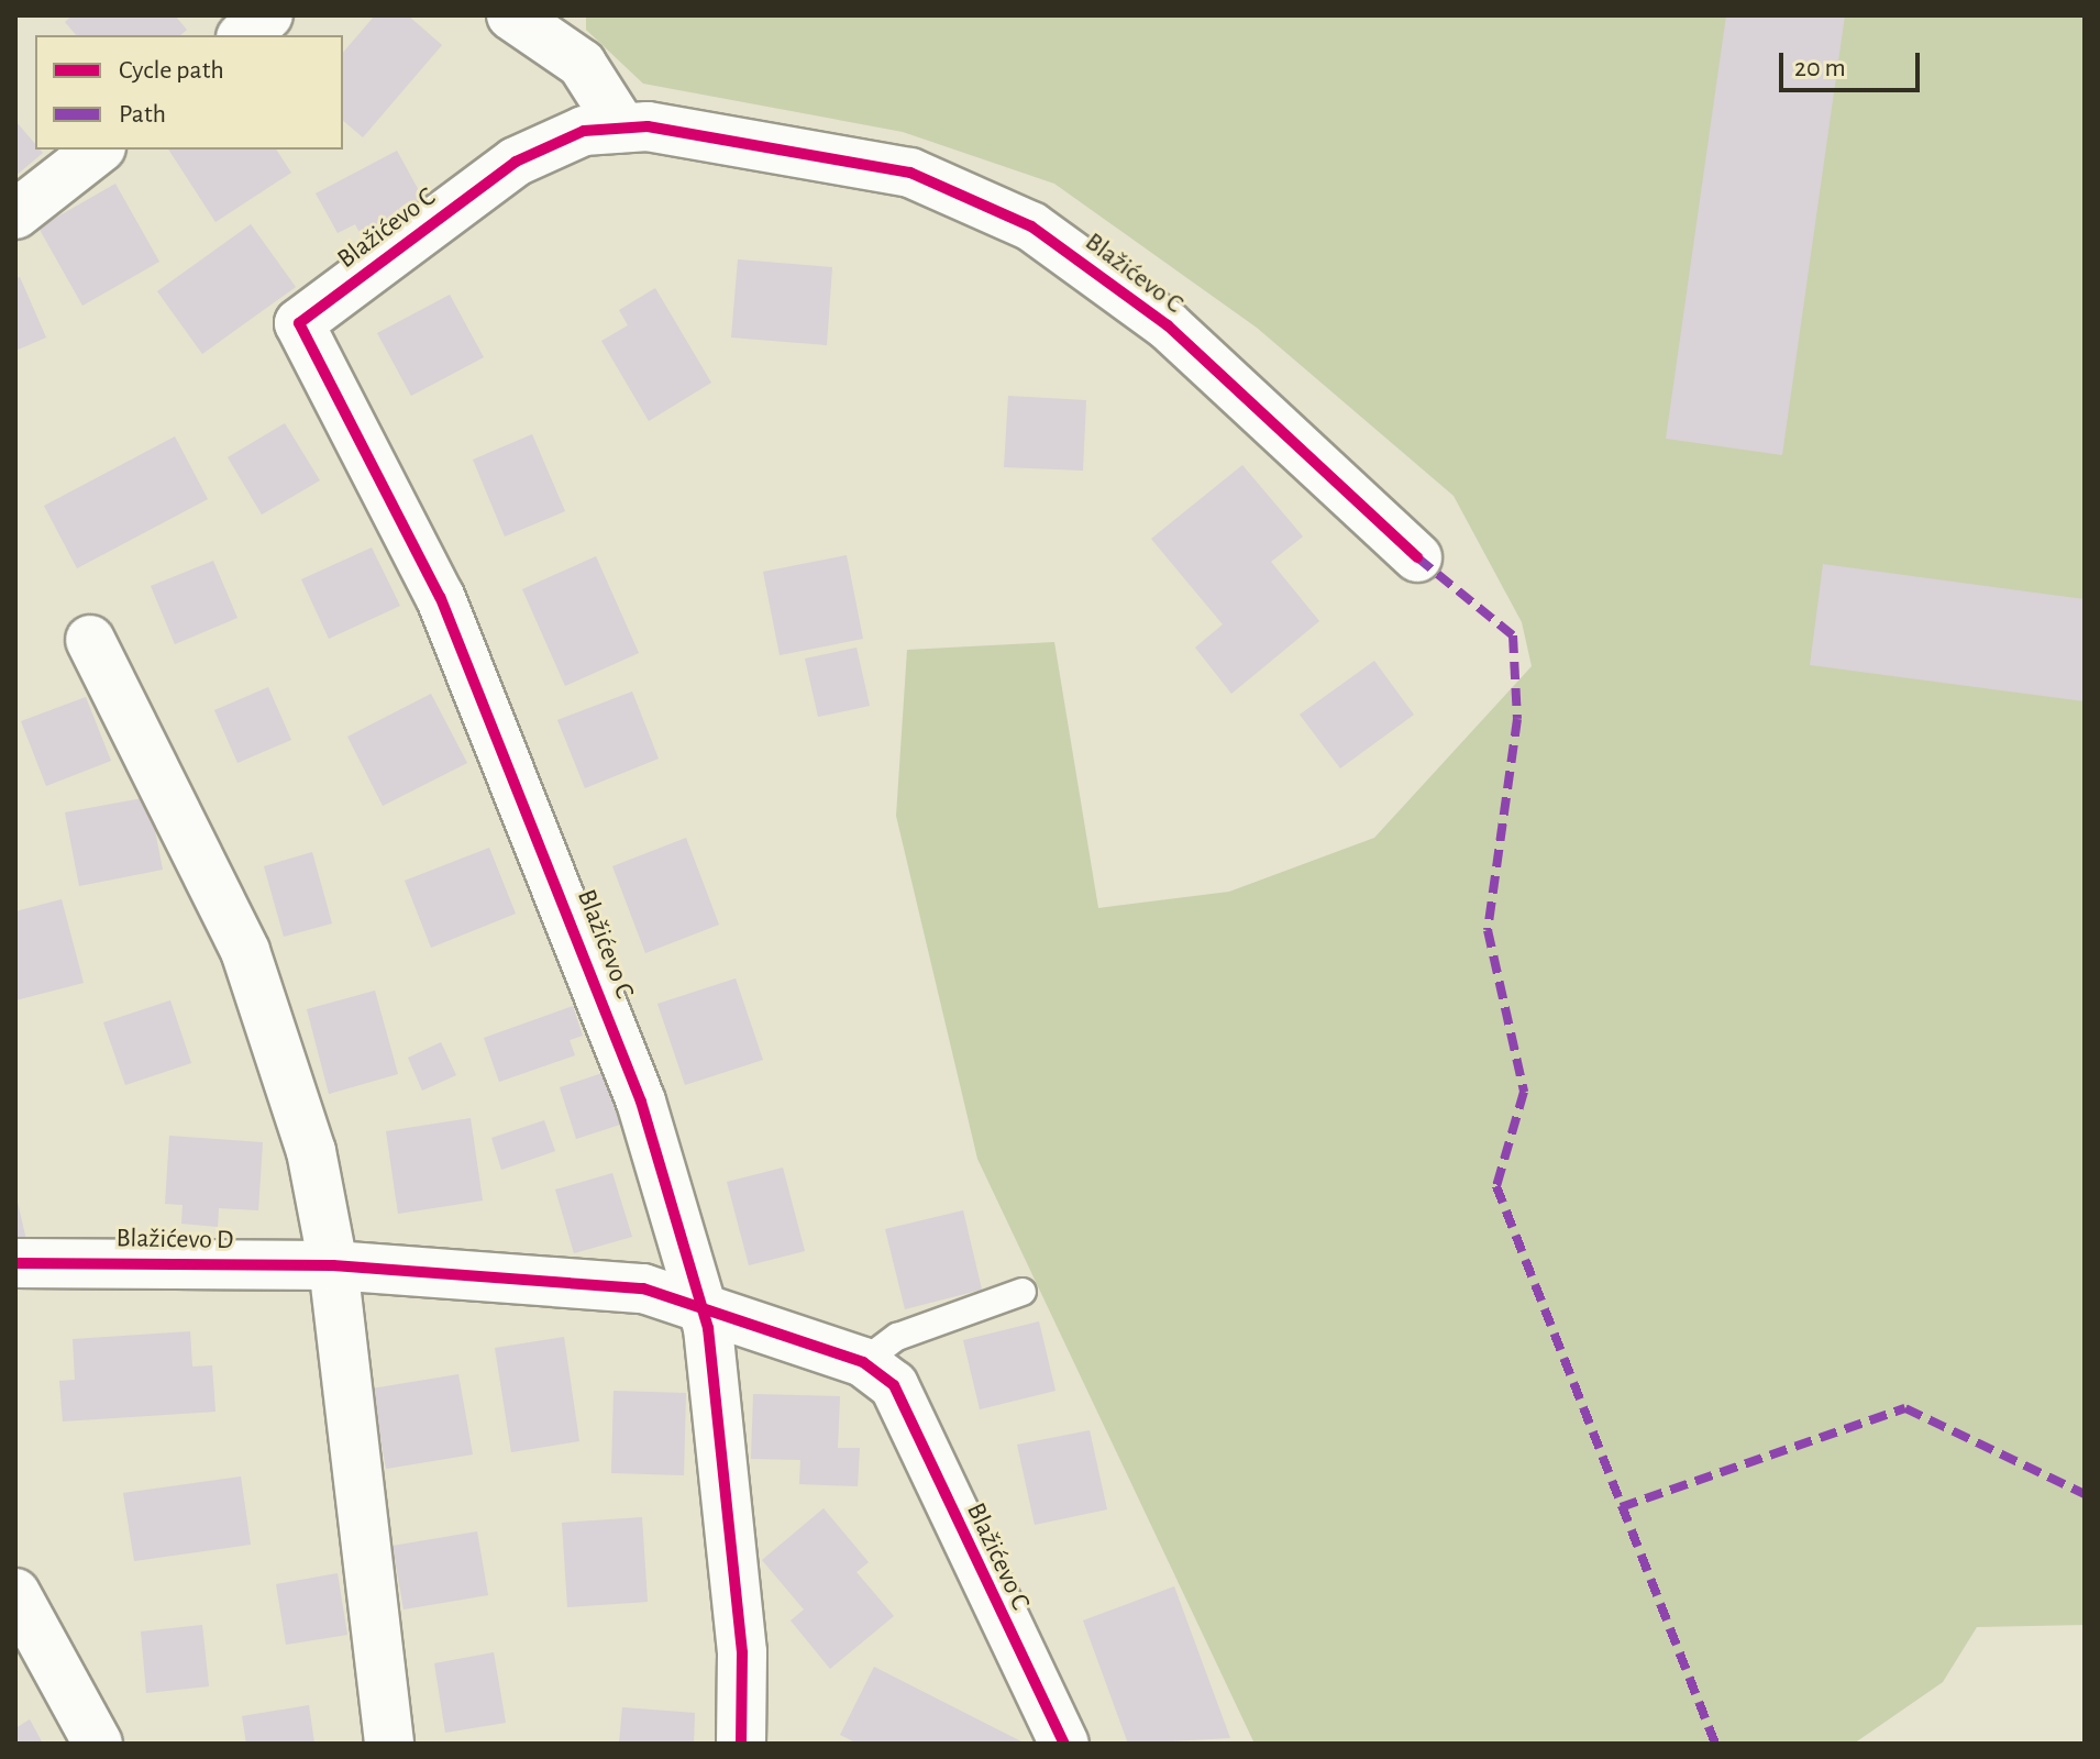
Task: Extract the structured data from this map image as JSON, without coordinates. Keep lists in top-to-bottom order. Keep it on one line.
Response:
{"streets":{"street":["Blažićevo C","Blažićevo D"]},"crossings":[["Blažićevo C","Blažićevo D"]],"legend":["Cycle path","Path"],"scale_bar":"20 m"}
